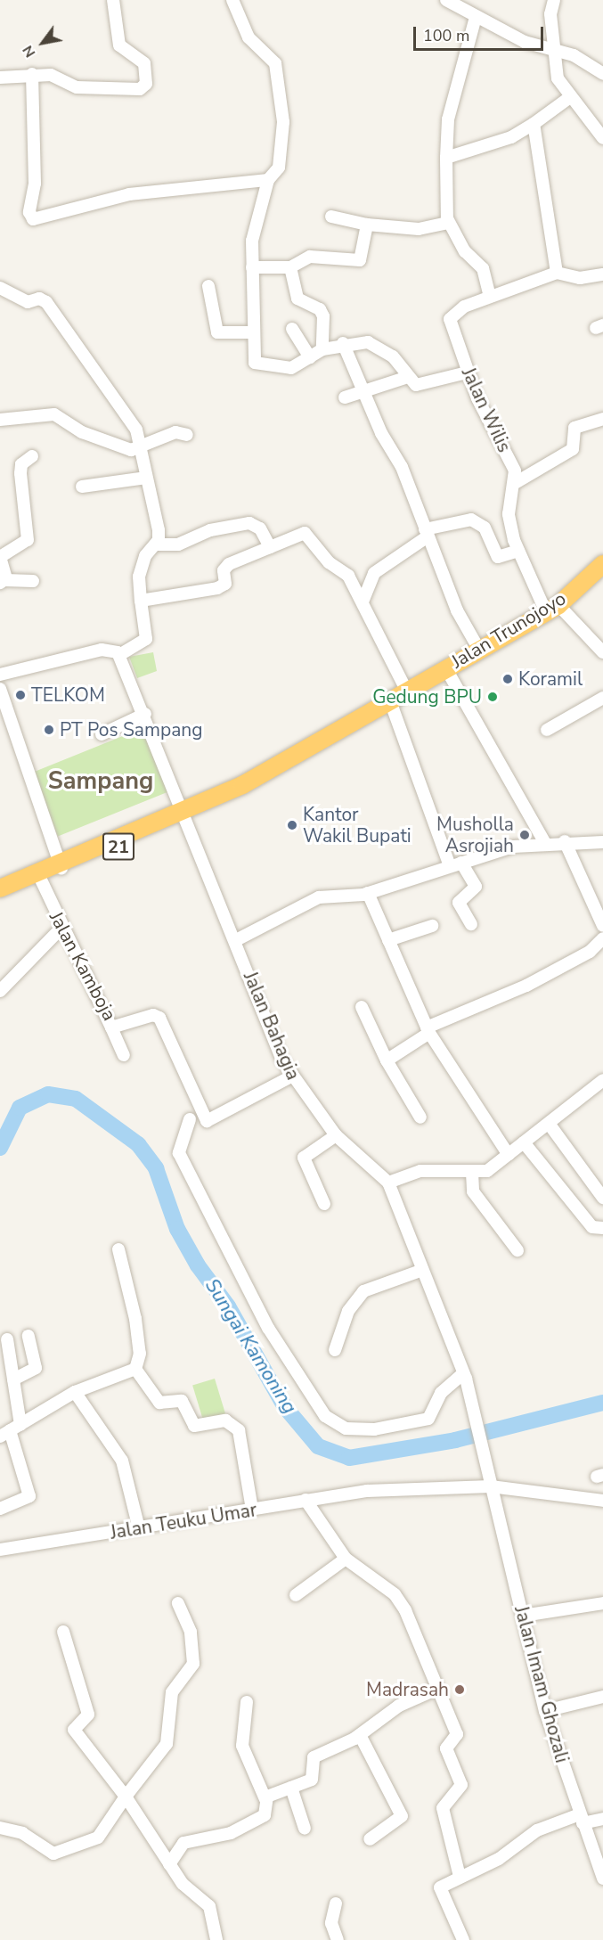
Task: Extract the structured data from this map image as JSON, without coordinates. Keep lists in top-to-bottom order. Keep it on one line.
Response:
{"streets":{"highway":["Jalan Trunojoyo","21"],"street":["Jalan Wilis","Jalan Kamboja","Jalan Bahagia","Jalan Teuku Umar","Jalan Imam Ghozali"]},"crossings":[["Jalan Trunojoyo","21"],["Jalan Trunojoyo","Jalan Bahagia"],["21","Jalan Kamboja"],["21","Jalan Bahagia"],["Jalan Kamboja","Jalan Bahagia"],["Jalan Bahagia","Jalan Imam Ghozali"],["Jalan Teuku Umar","Jalan Imam Ghozali"]],"districts":["Sampang"],"water":["Sungai Kamoning"],"places":["Koramil","TELKOM","Gedung BPU","PT Pos Sampang","Kantor Wakil Bupati","Musholla Asrojiah","Madrasah"],"scale_bar":"100 m","north":"bottom left"}
